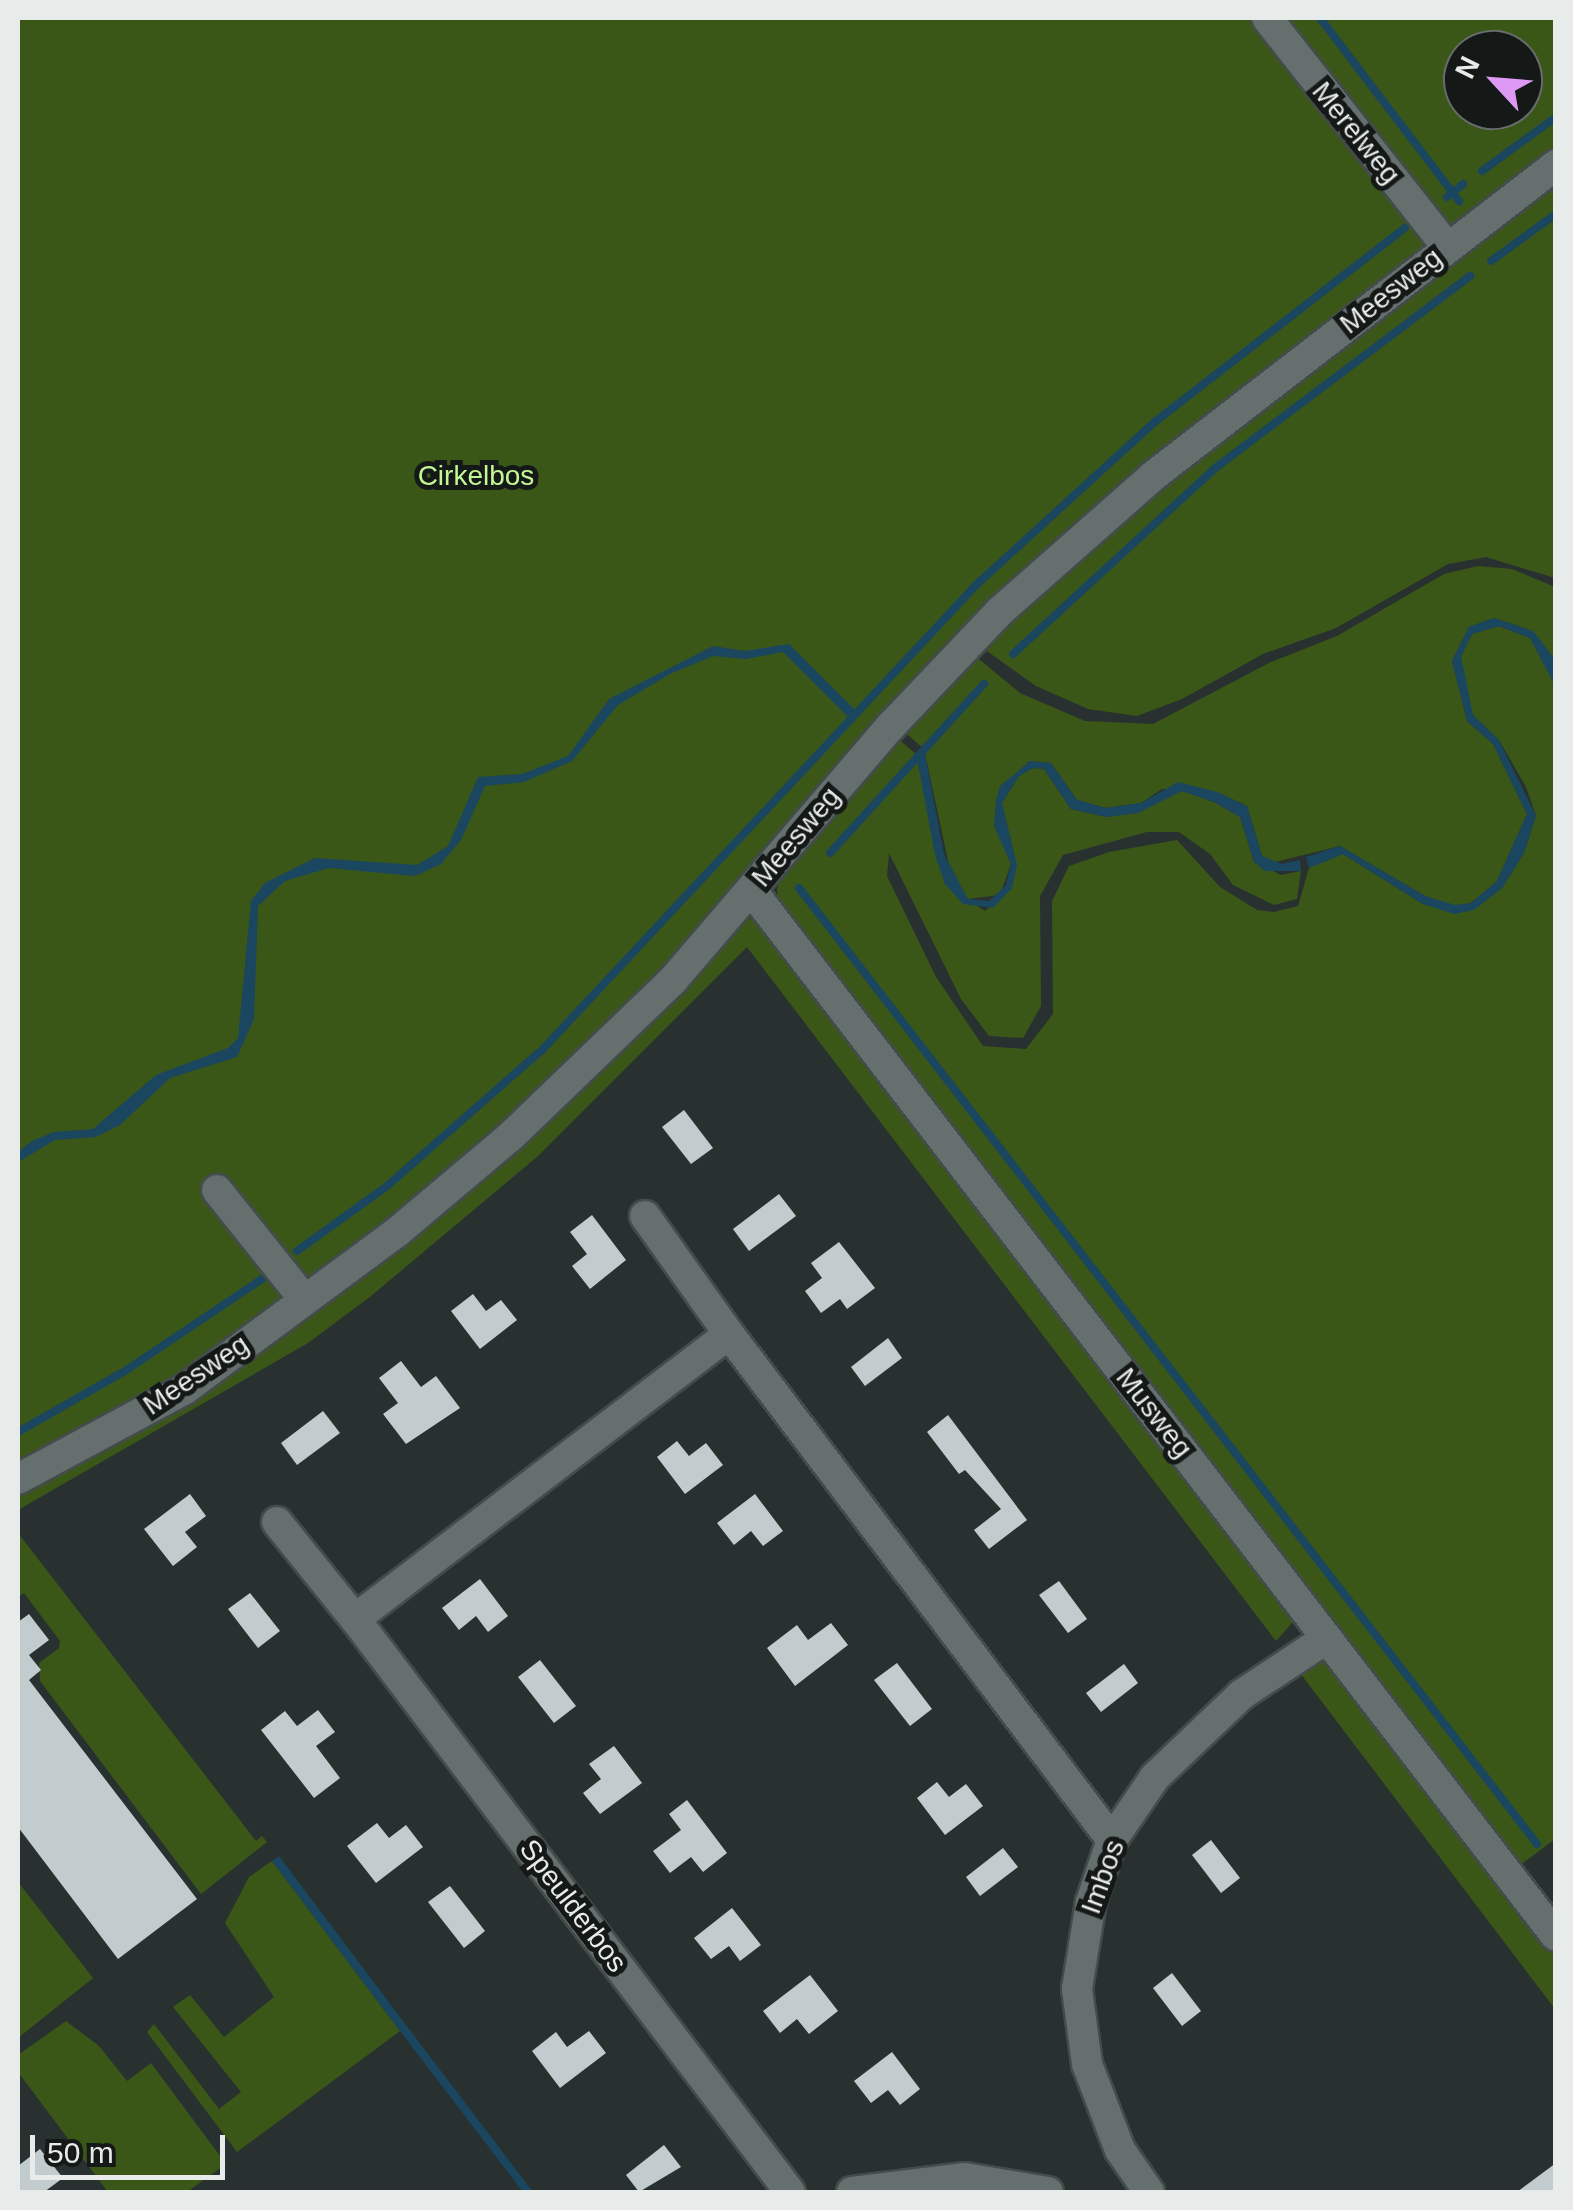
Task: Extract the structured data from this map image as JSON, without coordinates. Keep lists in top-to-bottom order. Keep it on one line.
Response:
{"streets":{"street":["Merelweg","Meesweg","Musweg","Imbos","Speulderbos"]},"crossings":[["Merelweg","Meesweg"],["Meesweg","Musweg"],["Musweg","Imbos"]],"parks":["Cirkelbos"],"scale_bar":"50 m","north":"top left"}
